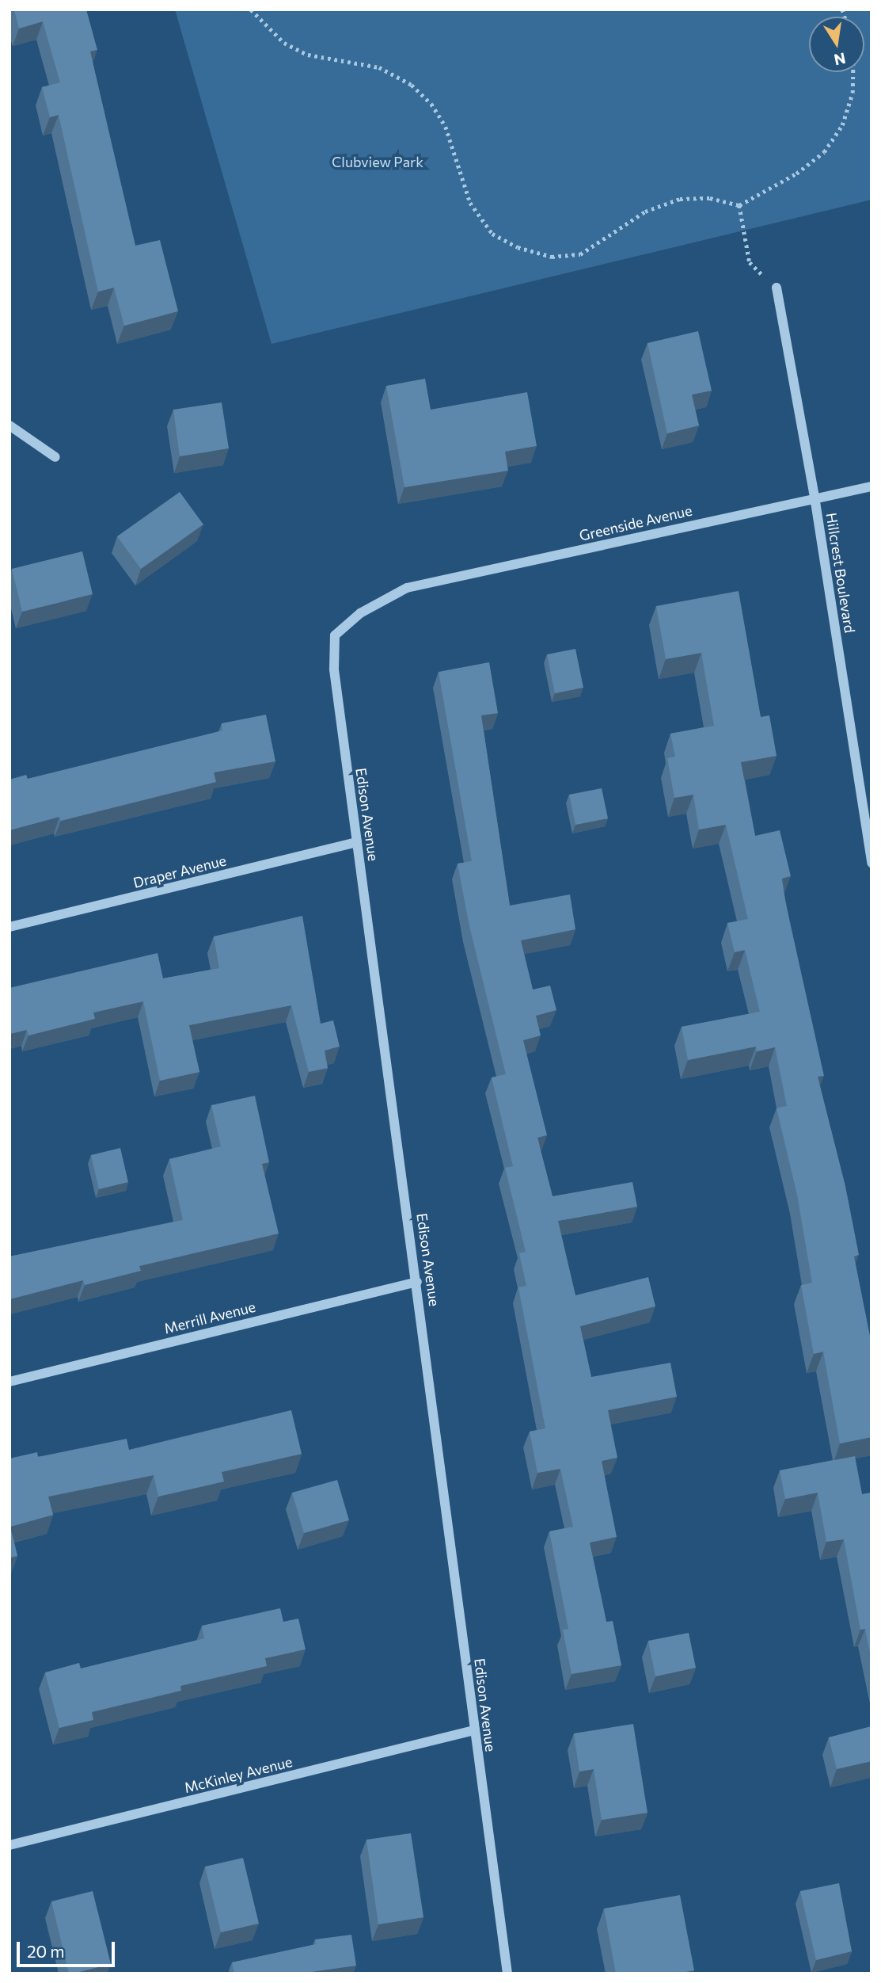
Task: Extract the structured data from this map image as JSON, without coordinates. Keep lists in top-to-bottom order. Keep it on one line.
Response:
{"streets":{"street":["Greenside Avenue","Hillcrest Boulevard","Edison Avenue","Draper Avenue","Merrill Avenue","McKinley Avenue"]},"crossings":[["Greenside Avenue","Hillcrest Boulevard"],["Greenside Avenue","Edison Avenue"],["Edison Avenue","Draper Avenue"],["Edison Avenue","Merrill Avenue"],["Edison Avenue","McKinley Avenue"]],"parks":["Clubview Park"],"scale_bar":"20 m","north":"bottom"}
